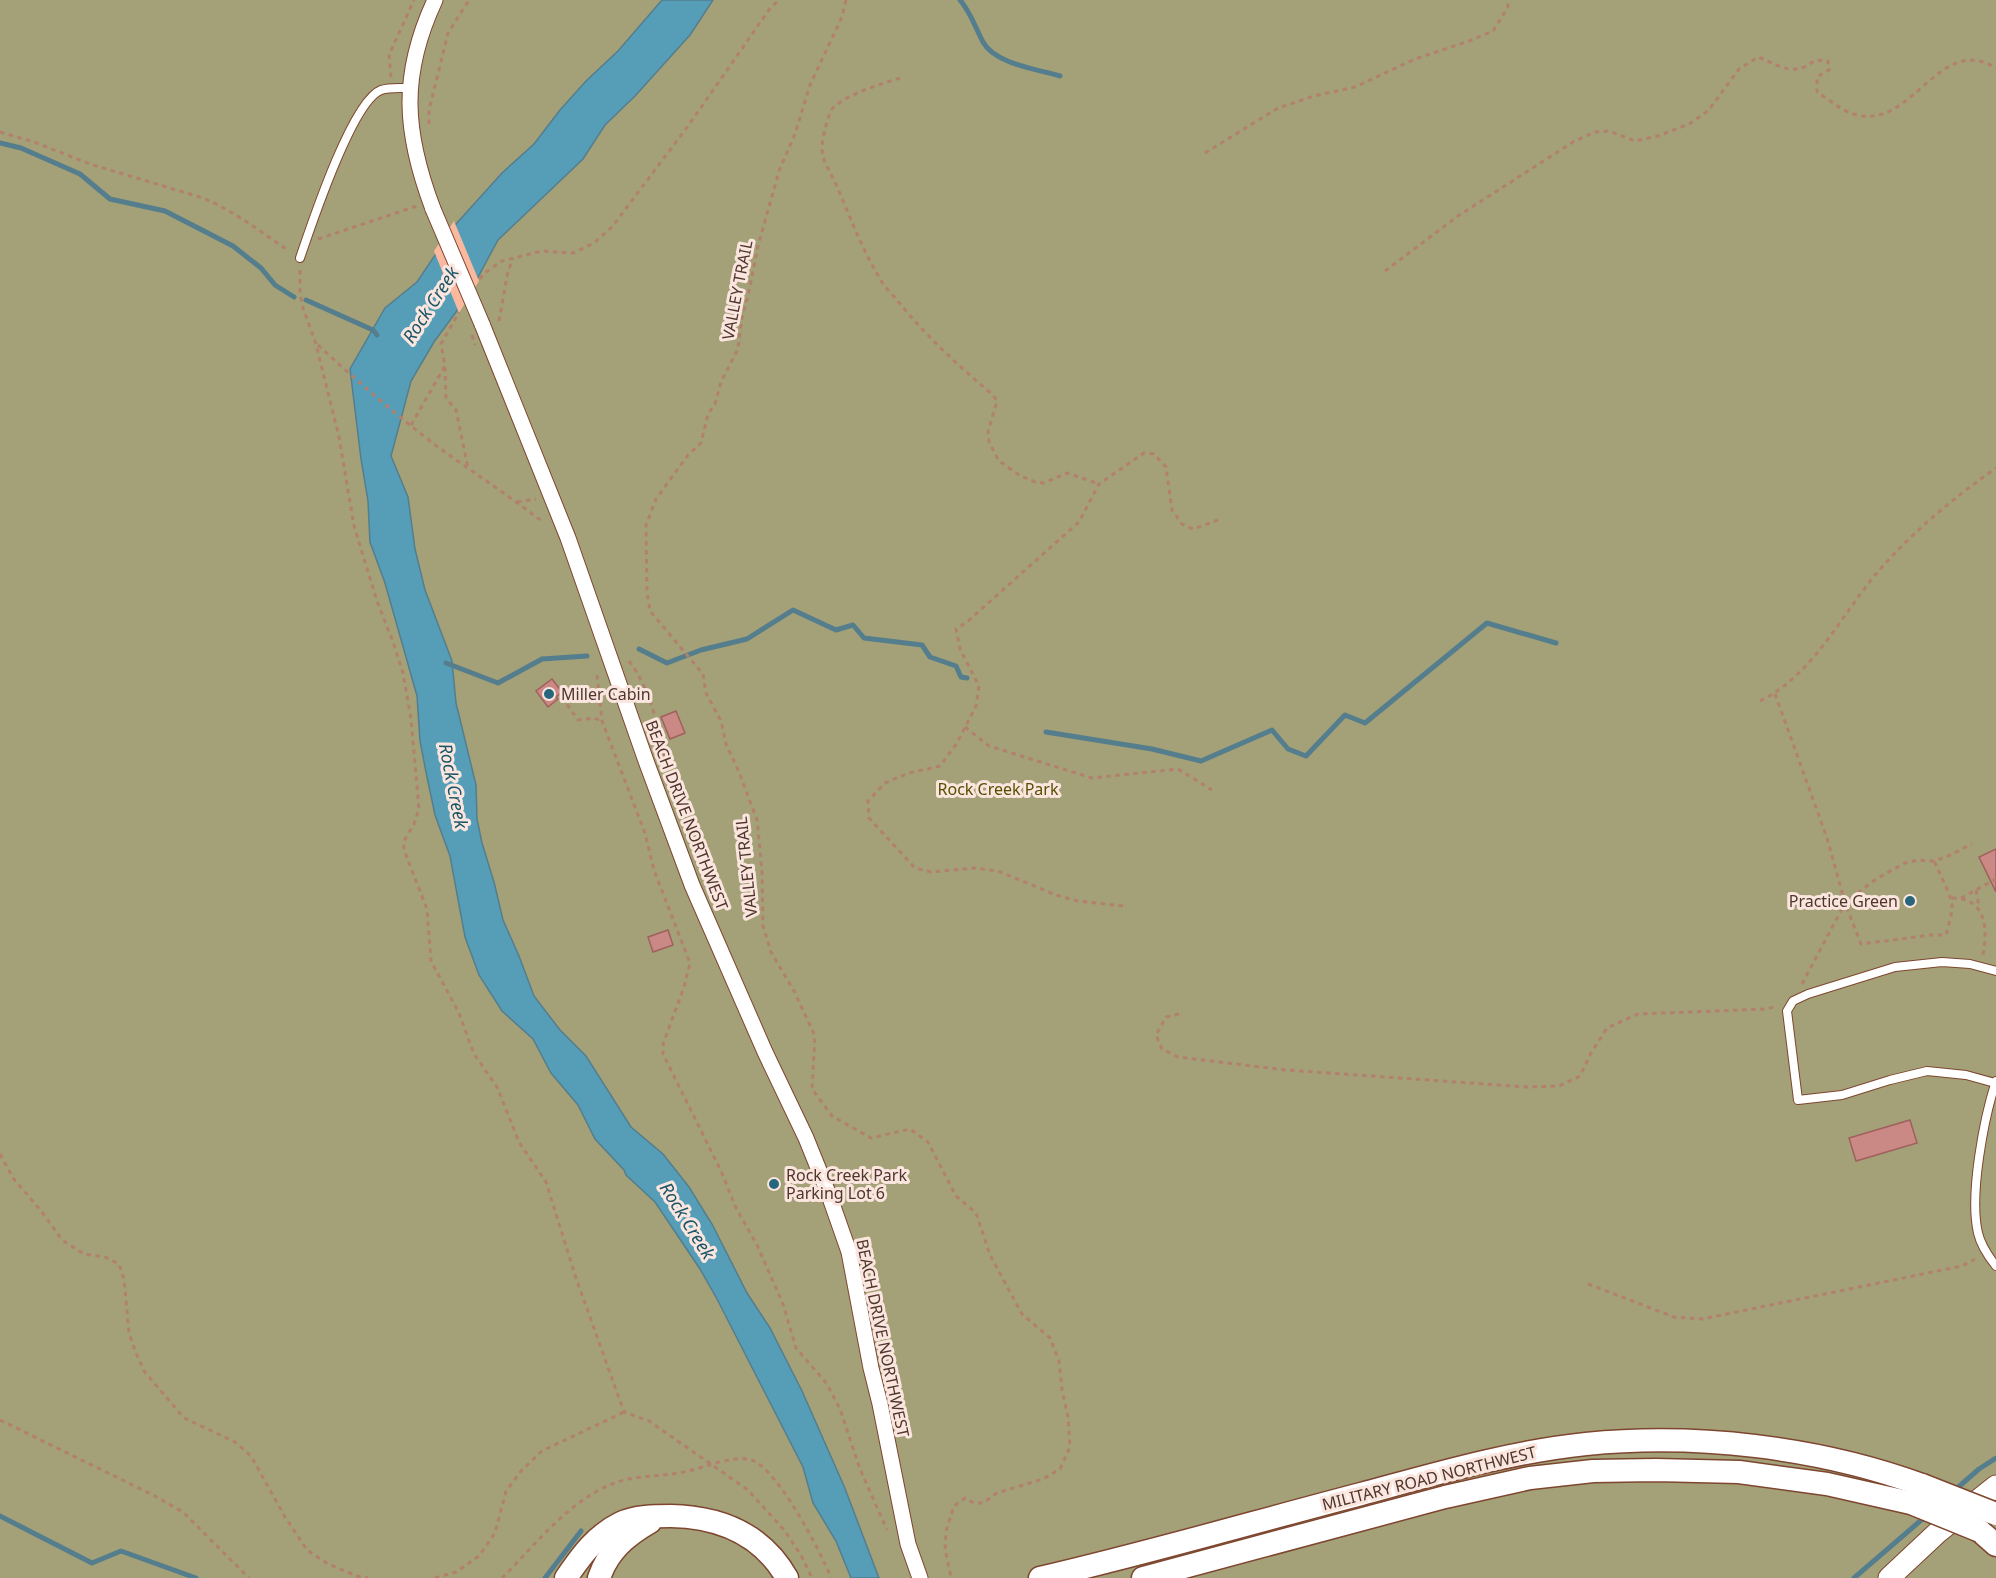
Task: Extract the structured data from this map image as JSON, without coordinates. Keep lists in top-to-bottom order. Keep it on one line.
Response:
{"streets":{"main road":["MILITARY ROAD NORTHWEST"],"street":["BEACH DRIVE NORTHWEST"],"path":["VALLEY TRAIL"]},"water":["Rock Creek"],"parks":["Rock Creek Park"],"places":["Miller Cabin","Practice Green","Rock Creek Park Parking Lot 6"]}
